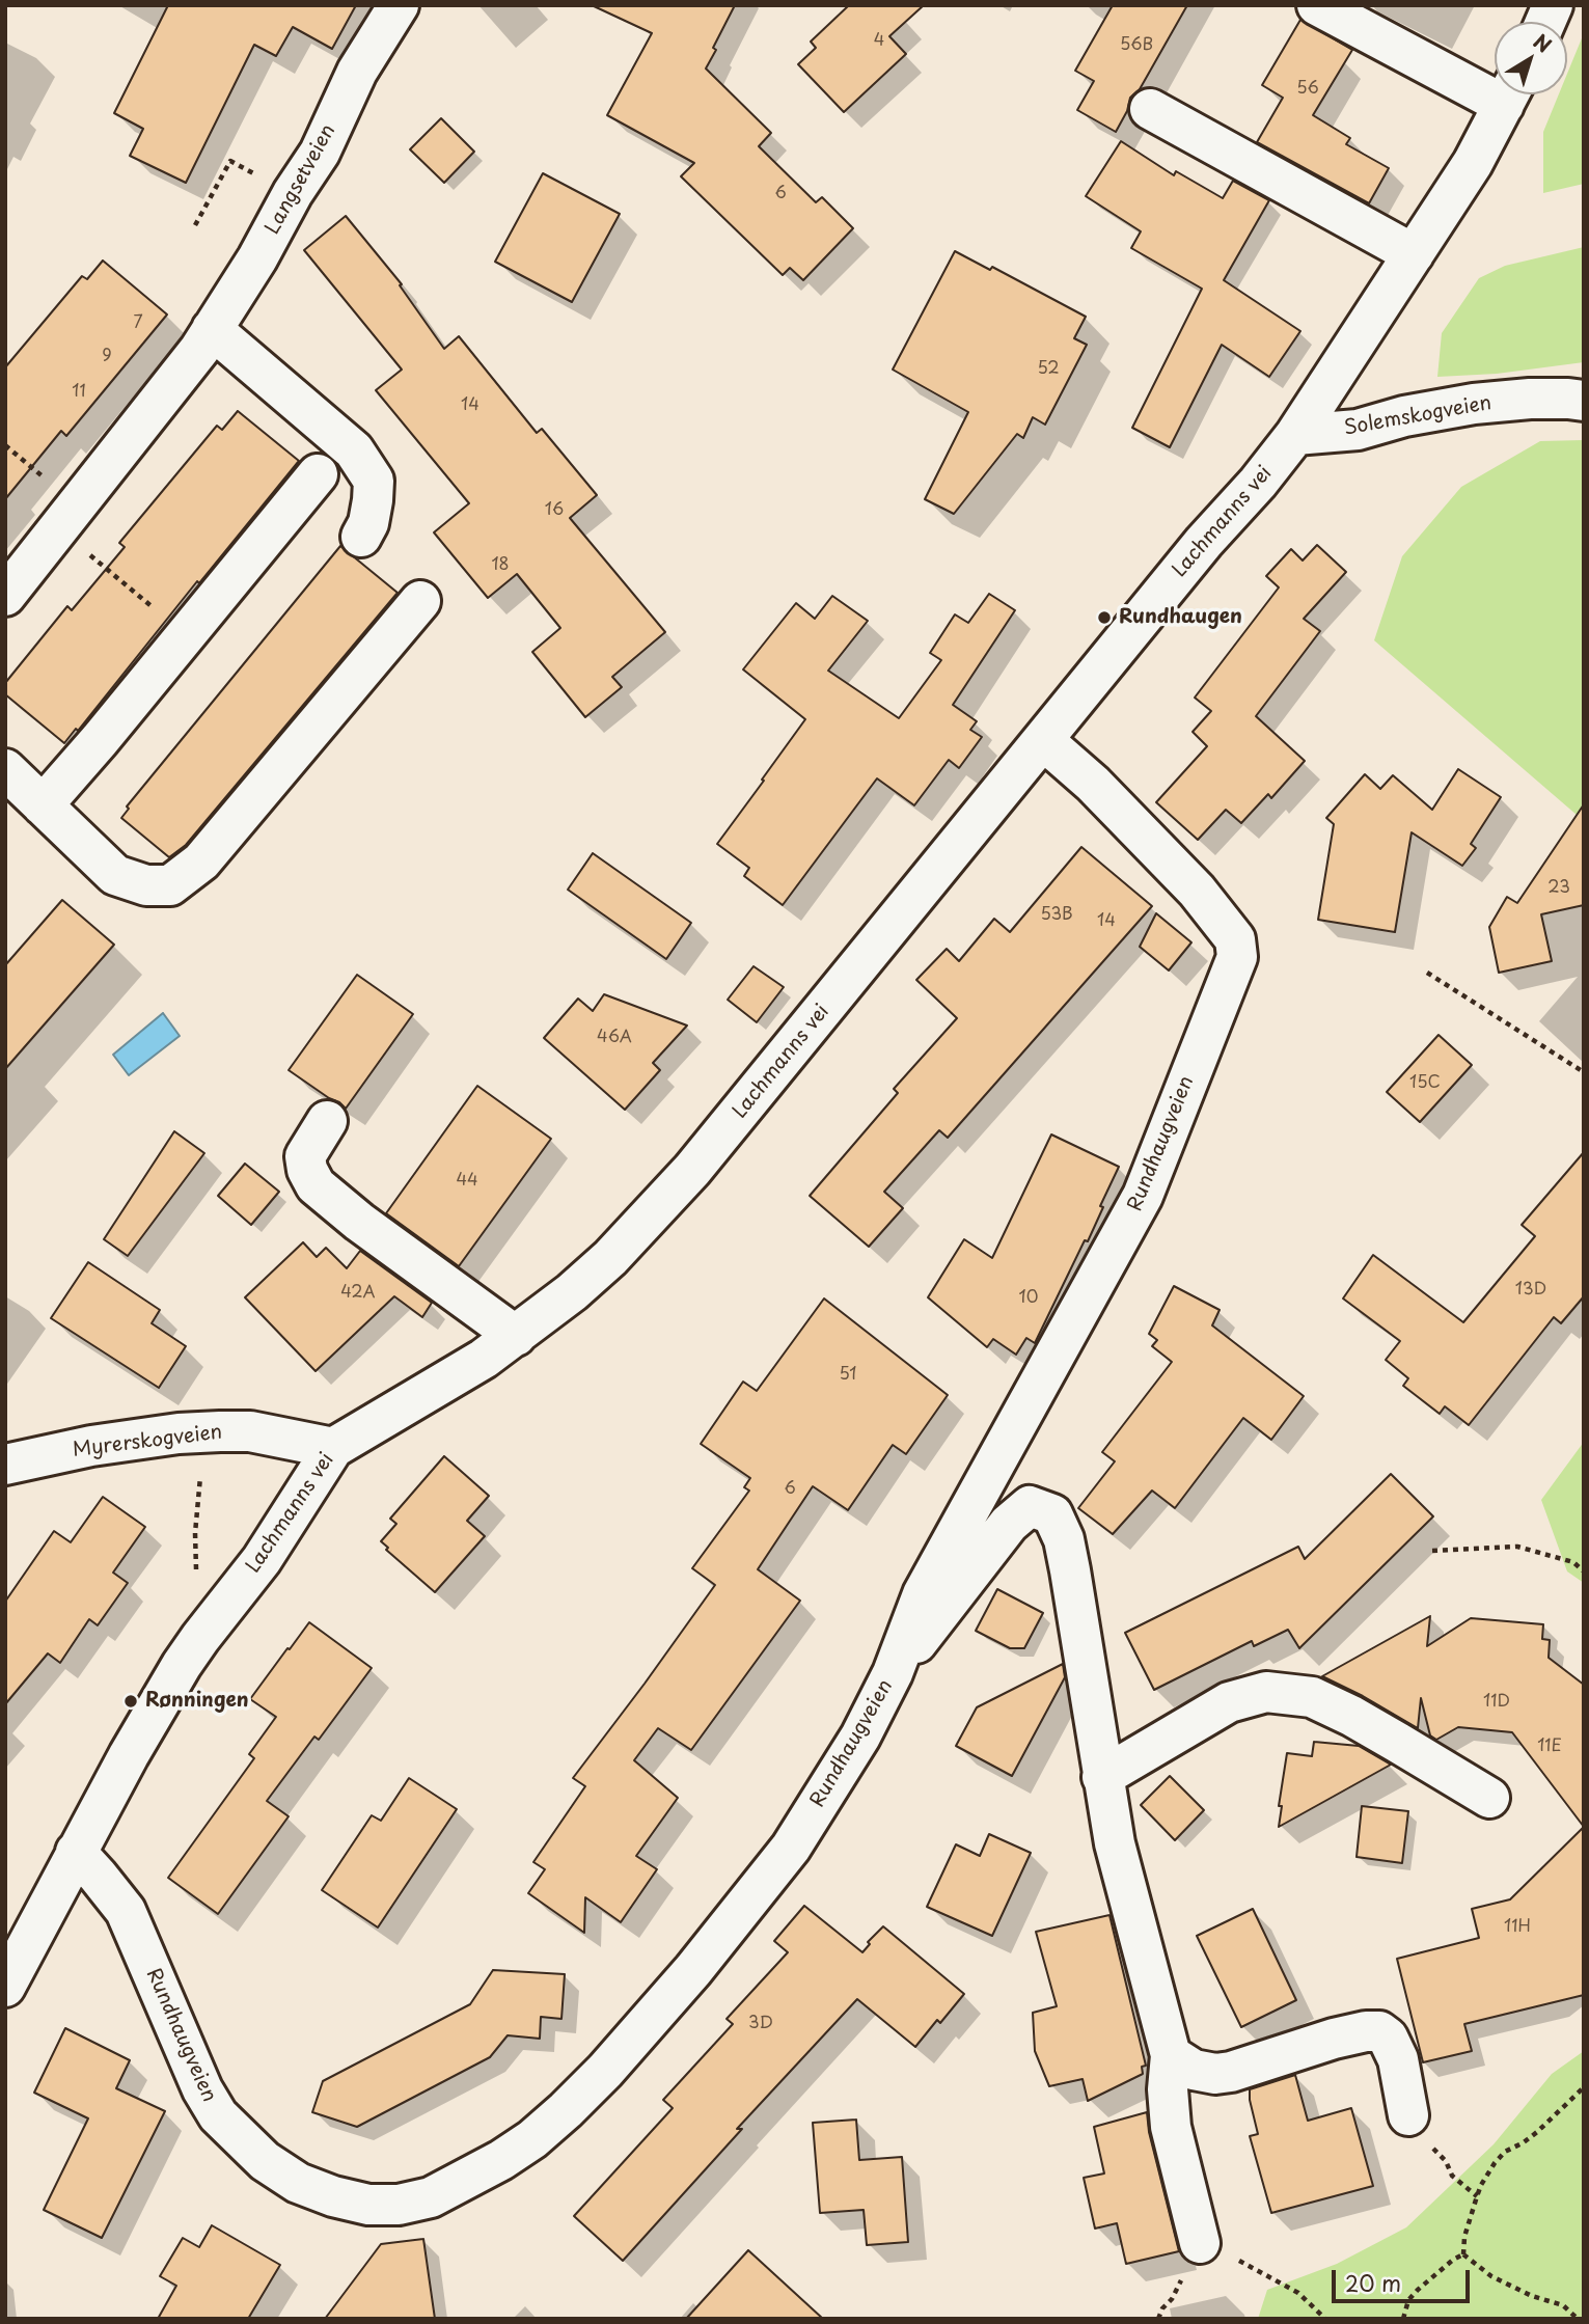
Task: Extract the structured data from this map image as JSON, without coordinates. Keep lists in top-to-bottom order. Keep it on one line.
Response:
{"streets":{"street":["Langsetveien","Solemskogveien","Lachmanns vei","Rundhaugveien","Myrerskogveien"]},"crossings":[["Solemskogveien","Lachmanns vei"],["Lachmanns vei","Rundhaugveien"],["Lachmanns vei","Myrerskogveien"]],"places":["Rundhaugen","Rønningen"],"house_numbers":["4","56B","56","6","7","9","52","11","14","16","18","23","53B","14","46A","15C","44","13D","42A","10","51","6","11D","11E","11H","3D"],"scale_bar":"20 m","north":"top right"}
